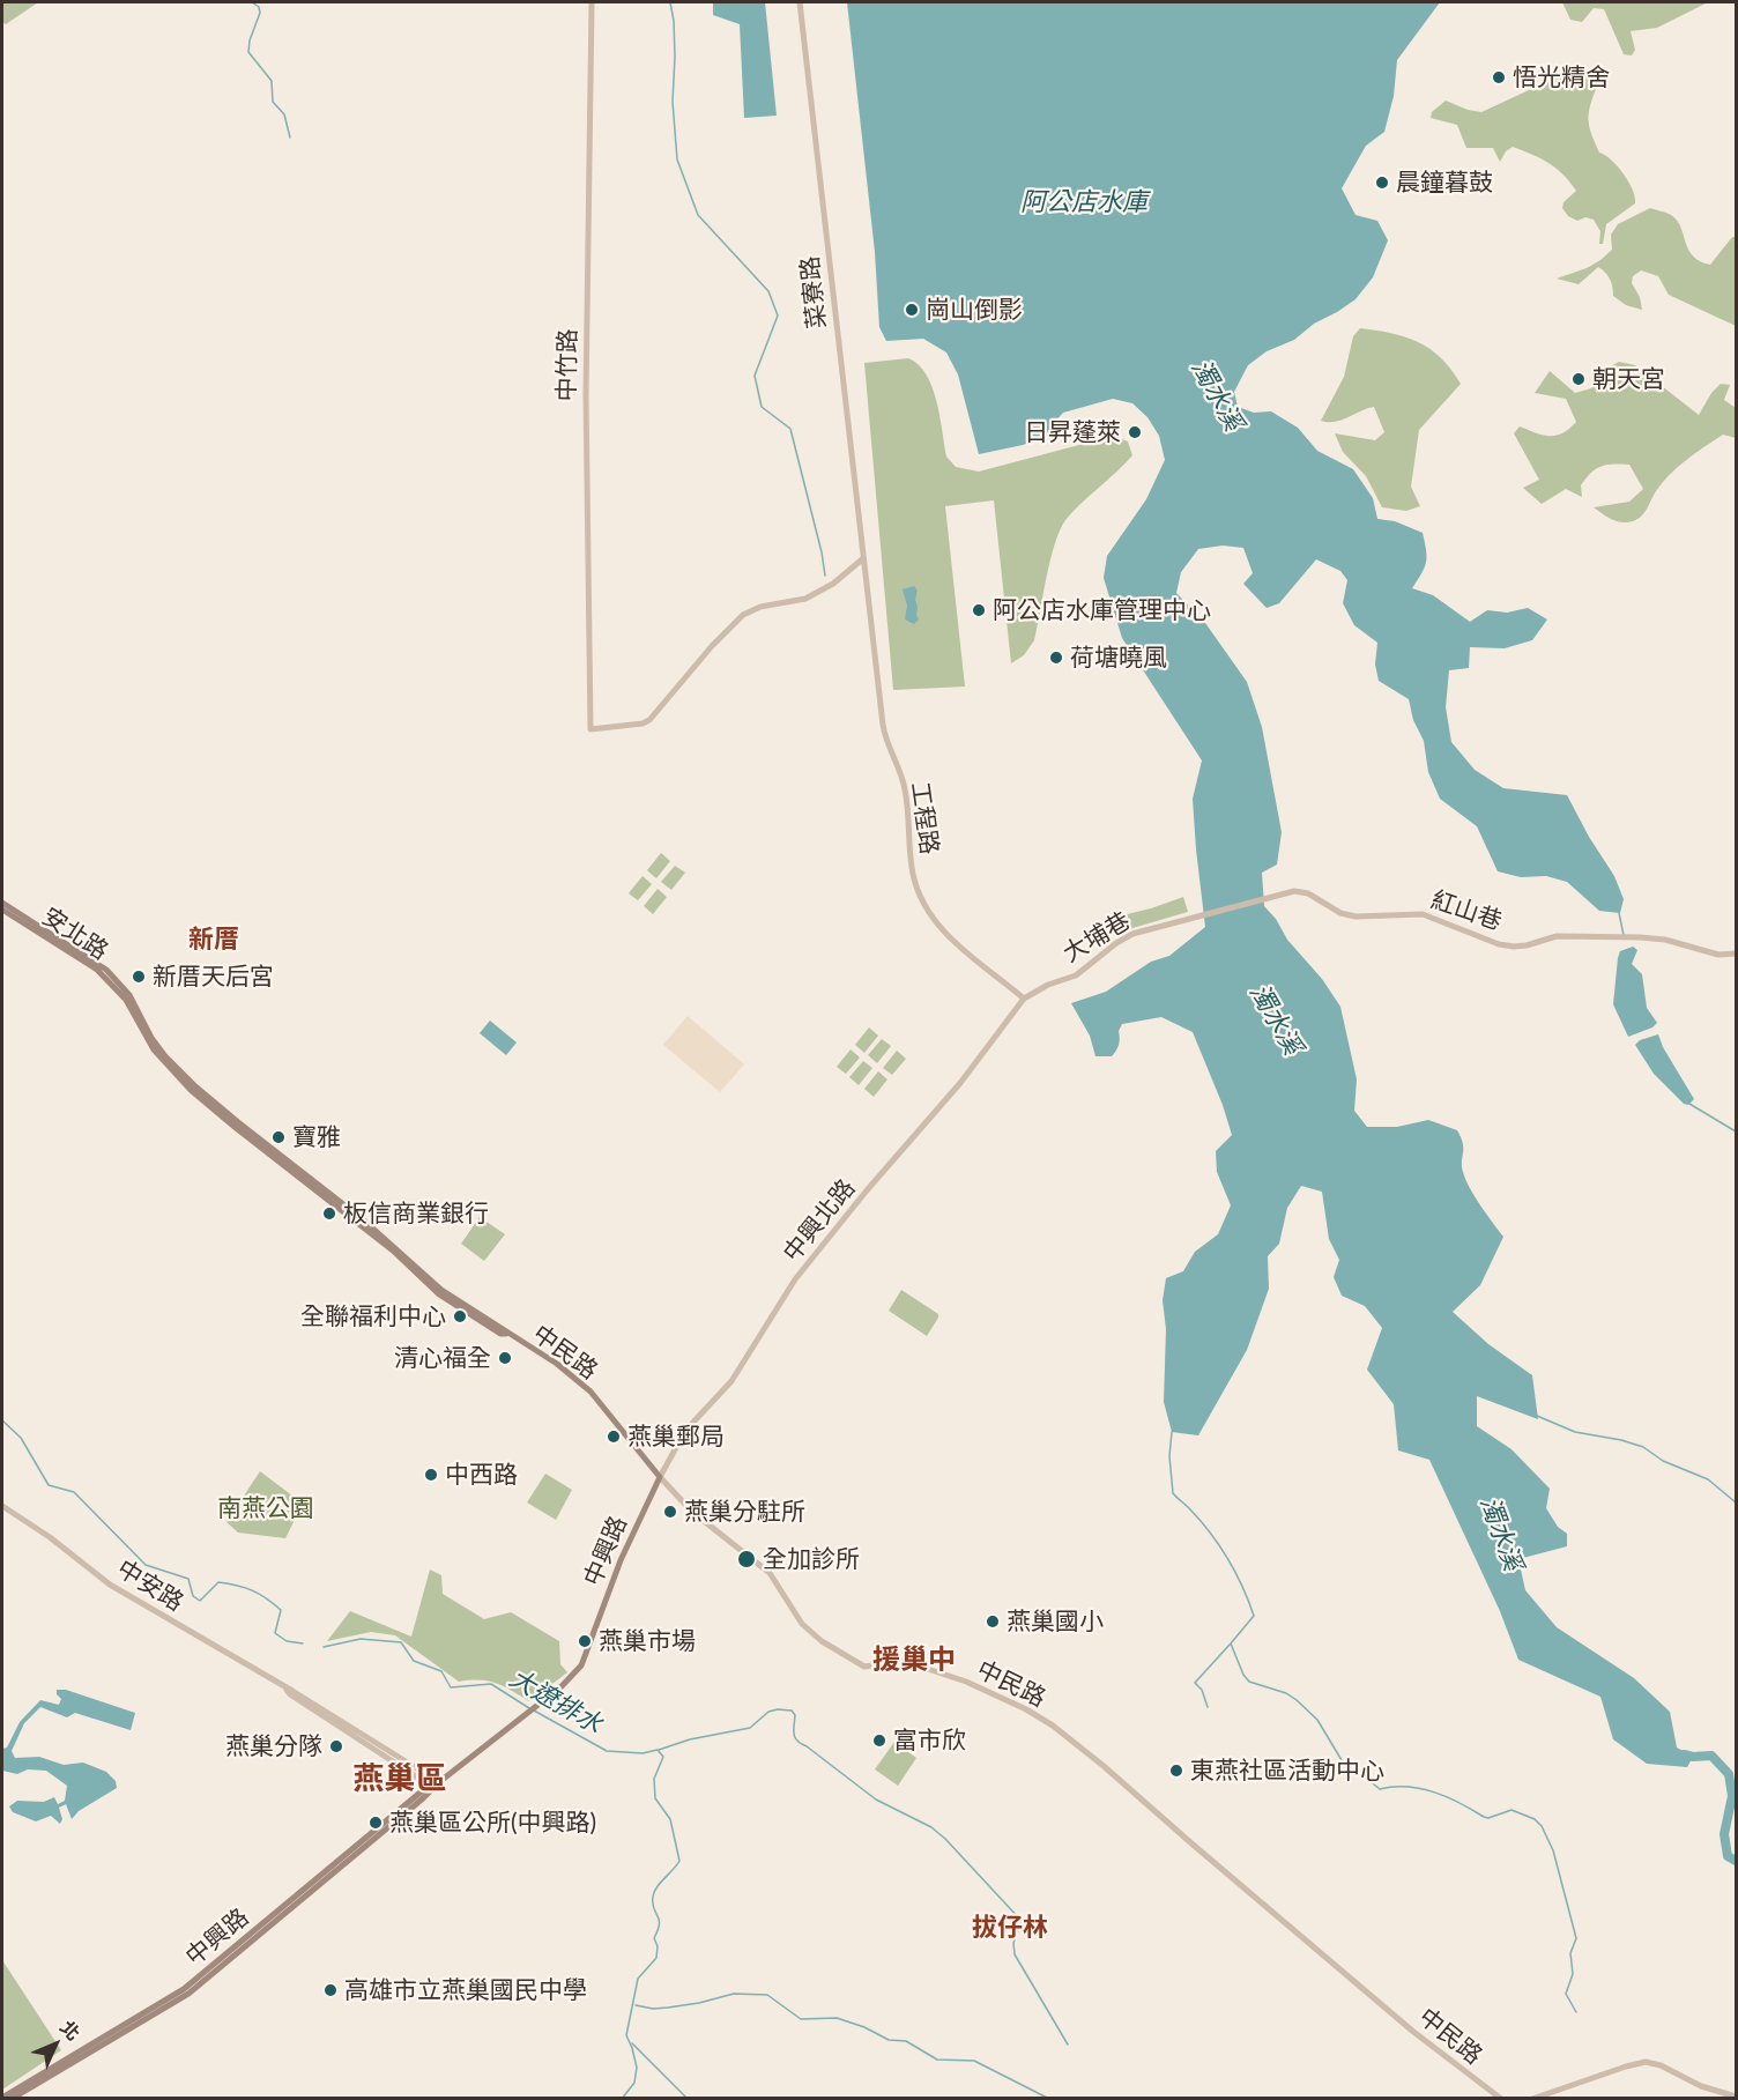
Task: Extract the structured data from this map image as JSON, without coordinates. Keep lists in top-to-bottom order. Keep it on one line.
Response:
{"streets":{"main road":["安北路","中民路","中興路"],"street":["菜寮路","中竹路","工程路","紅山巷","大埔巷","中興北路","中安路"]},"crossings":[["菜寮路","中竹路"],["菜寮路","工程路"],["中竹路","工程路"],["工程路","大埔巷"],["工程路","中興北路"],["紅山巷","大埔巷"],["安北路","中民路"],["大埔巷","中興北路"],["中興北路","中民路"],["中興北路","中興路"],["中民路","中興路"],["中興路","中安路"]],"districts":["新厝","援巢中","燕巢區","拔仔林"],"water":["阿公店水庫","濁水溪","大遼排水"],"parks":["南燕公園"],"places":["悟光精舍","晨鐘暮鼓","崗山倒影","朝天宮","日昇蓬萊","阿公店水庫管理中心","荷塘曉風","新厝天后宮","寶雅","板信商業銀行","全聯福利中心","清心福全","燕巢郵局","中西路","燕巢分駐所","全加診所","燕巢國小","燕巢市場","富市欣","燕巢分隊","東燕社區活動中心","燕巢區公所(中興路)","高雄市立燕巢國民中學"],"north":"top right"}
